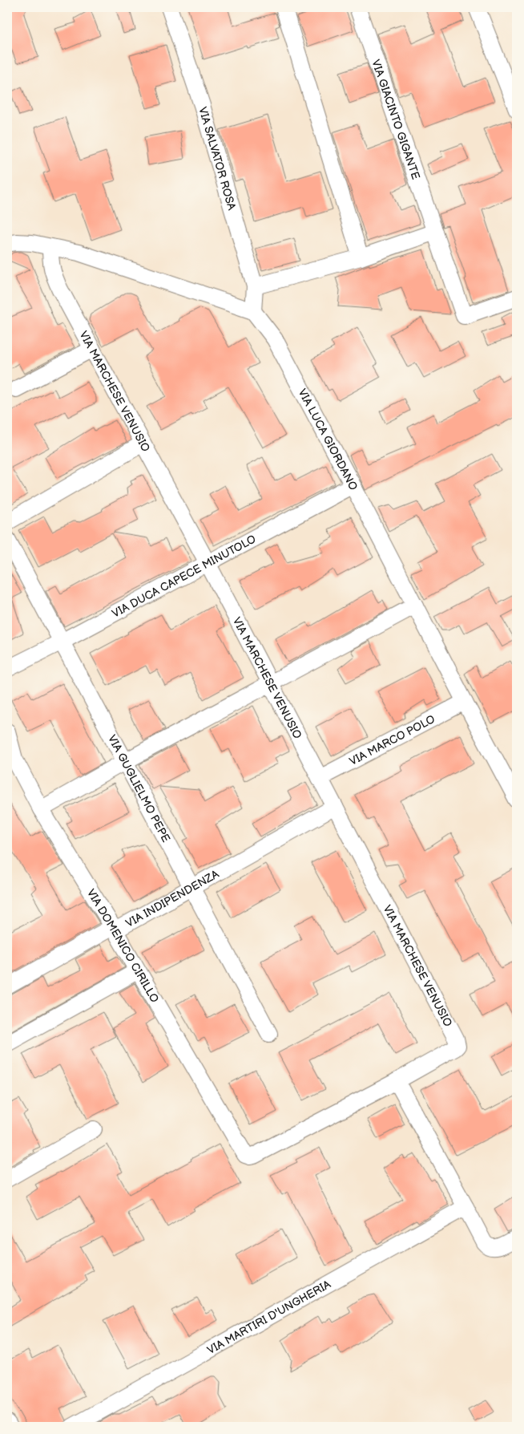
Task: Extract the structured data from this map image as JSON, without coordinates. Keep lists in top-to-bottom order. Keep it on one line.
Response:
{"streets":{"street":["VIA GIACINTO GIGANTE","VIA SALVATOR ROSA","VIA MARCHESE VENUSIO","VIA LUCA GIORDANO","VIA DUCA CAPECE MINUTOLO","VIA MARCO POLO","VIA GUGLIELMO PEPE","VIA INDIPENDENZA","VIA DOMENICO CIRILLO","VIA MARTIRI D'UNGHERIA"]},"crossings":[["VIA SALVATOR ROSA","VIA LUCA GIORDANO"],["VIA MARCHESE VENUSIO","VIA DUCA CAPECE MINUTOLO"],["VIA MARCHESE VENUSIO","VIA MARCO POLO"],["VIA MARCHESE VENUSIO","VIA INDIPENDENZA"],["VIA MARCHESE VENUSIO","VIA DOMENICO CIRILLO"],["VIA LUCA GIORDANO","VIA DUCA CAPECE MINUTOLO"],["VIA LUCA GIORDANO","VIA MARCO POLO"],["VIA DUCA CAPECE MINUTOLO","VIA GUGLIELMO PEPE"],["VIA GUGLIELMO PEPE","VIA INDIPENDENZA"],["VIA INDIPENDENZA","VIA DOMENICO CIRILLO"]]}
